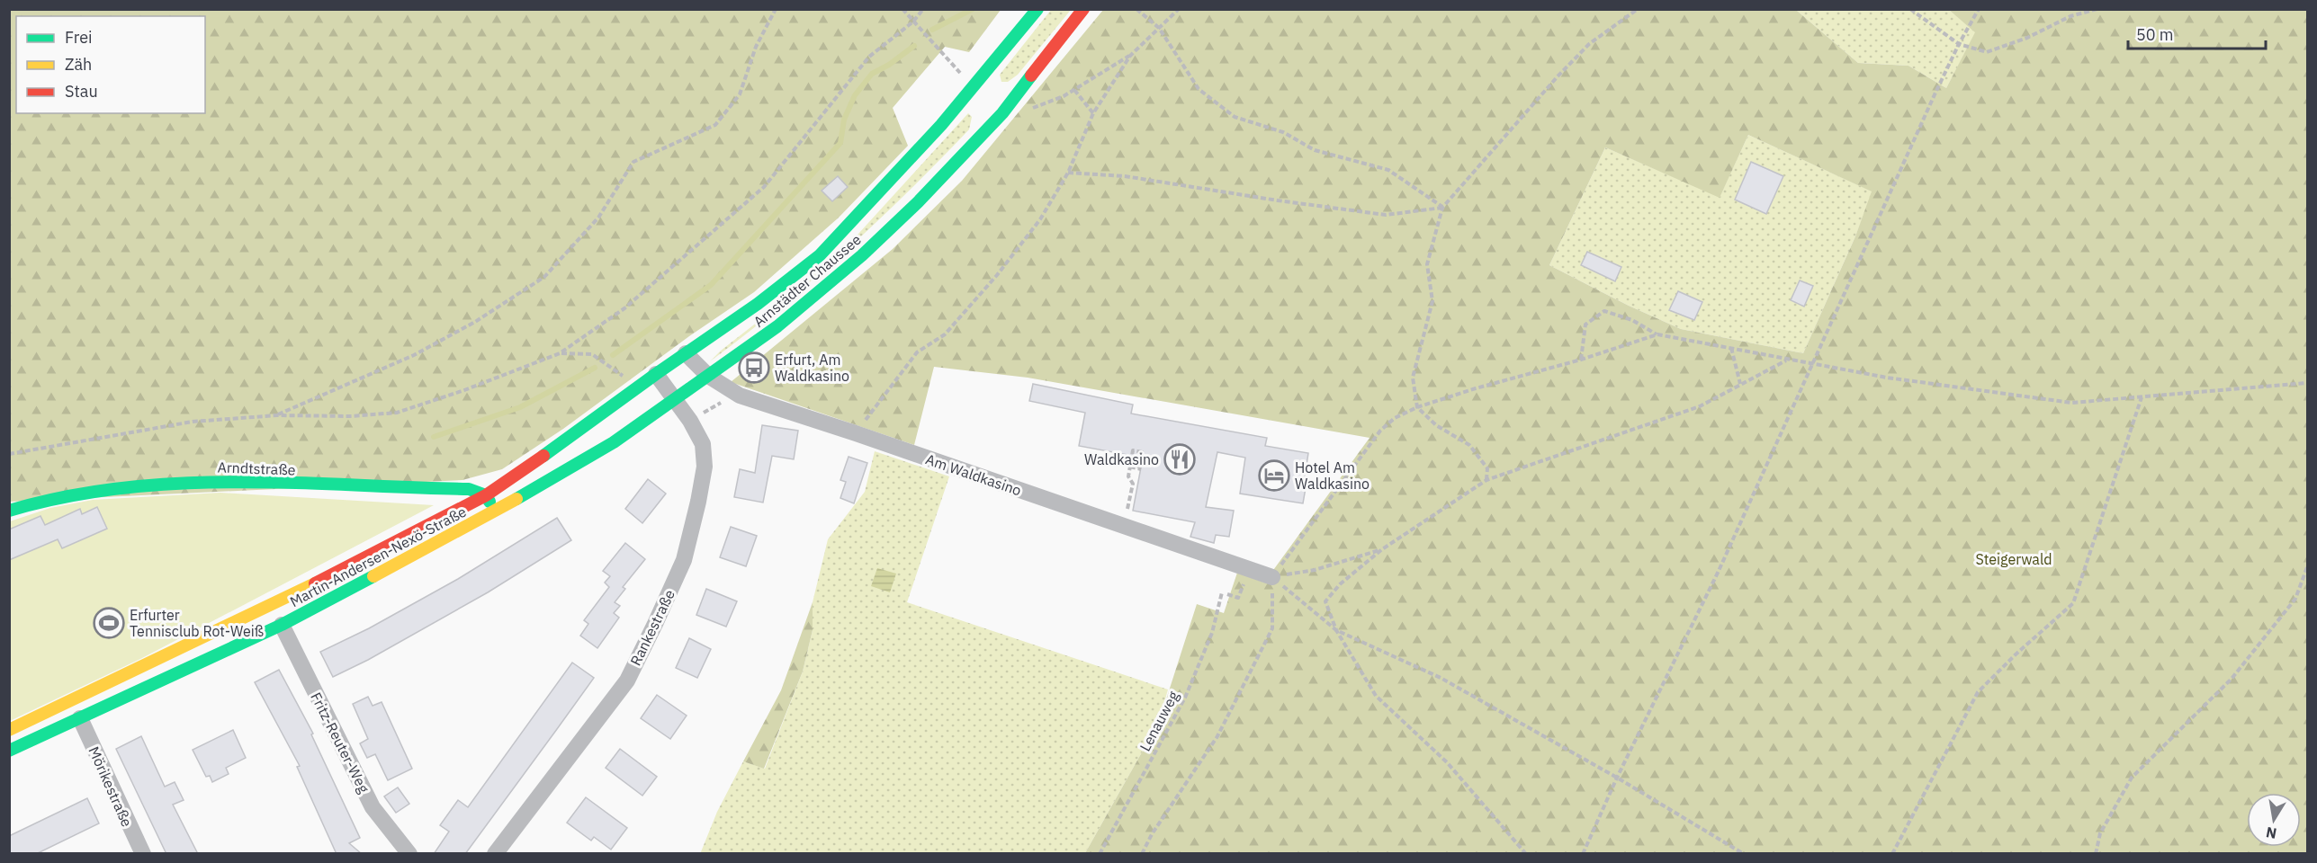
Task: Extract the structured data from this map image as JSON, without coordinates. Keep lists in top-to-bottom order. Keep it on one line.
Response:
{"streets":{"main road":["Arnstädter Chaussee","Arndtstraße","Martin-Andersen-Nexö-Straße"],"street":["Am Waldkasino","Rankestraße","Fritz-Reuter-Weg","Mörikestraße"],"path":["Lenauweg"]},"crossings":[["Arnstädter Chaussee","Arndtstraße"],["Arnstädter Chaussee","Am Waldkasino"],["Arnstädter Chaussee","Martin-Andersen-Nexö-Straße"],["Arnstädter Chaussee","Rankestraße"],["Arndtstraße","Martin-Andersen-Nexö-Straße"],["Martin-Andersen-Nexö-Straße","Fritz-Reuter-Weg"],["Martin-Andersen-Nexö-Straße","Mörikestraße"]],"parks":["Steigerwald"],"places":{"bus stop":["Erfurt, Am Waldkasino"],"restaurant":["Waldkasino"],"hotel":["Hotel Am Waldkasino"],"sports":["Erfurter Tennisclub Rot-Weiß"]},"legend":["Frei","Zäh","Stau"],"scale_bar":"50 m","north":"bottom"}
